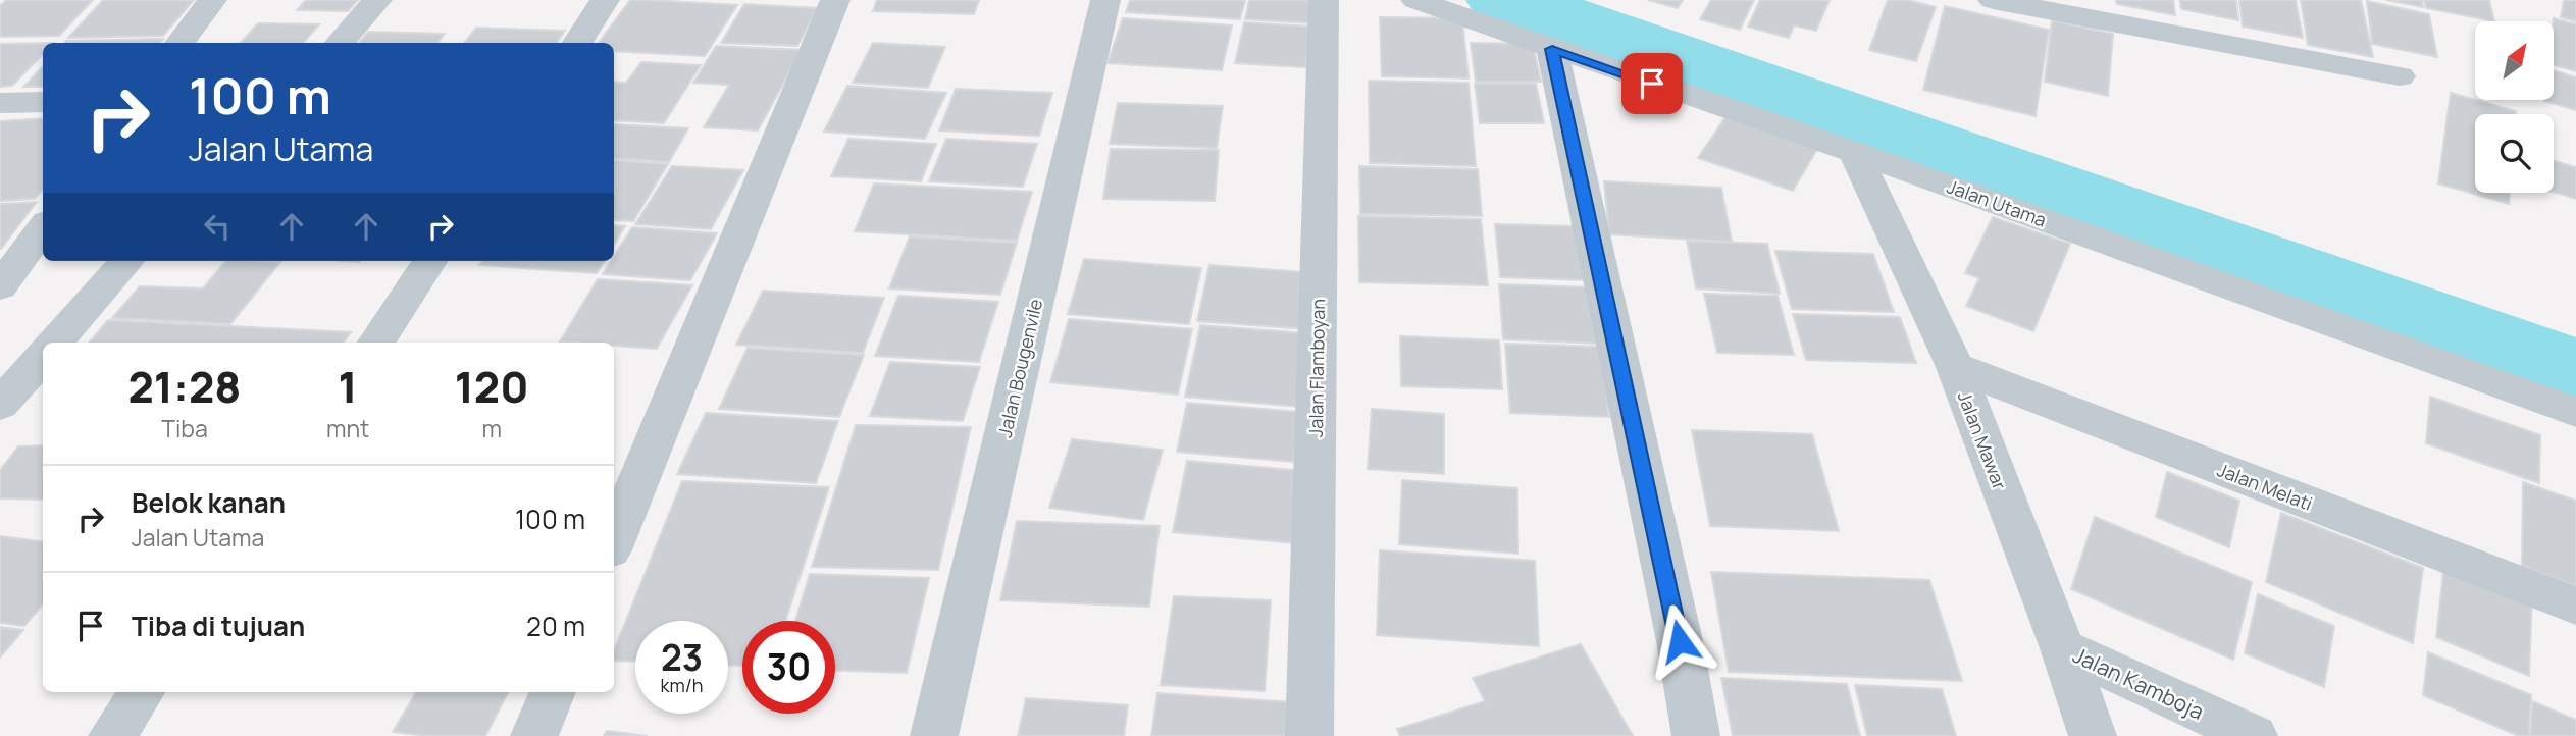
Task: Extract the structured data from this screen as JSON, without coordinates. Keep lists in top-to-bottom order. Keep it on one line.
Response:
{"streets":{"street":["Jalan Utama","Jalan Bougenvile","Jalan Flamboyan","Jalan Mawar","Jalan Melati","Jalan Kamboja"]},"crossings":[["Jalan Utama","Jalan Mawar"],["Jalan Mawar","Jalan Melati"],["Jalan Mawar","Jalan Kamboja"]],"north":"top right","page":{"turn":["100 m","Jalan Utama"],"eta":["21:28","Tiba","1","mnt","120","m"],"list":[{"name":"Belok kanan","note":"Jalan Utama","value":"100 m"},{"name":"Tiba di tujuan","value":"20 m"}],"speed":"23 km/h","limit":"30"}}
